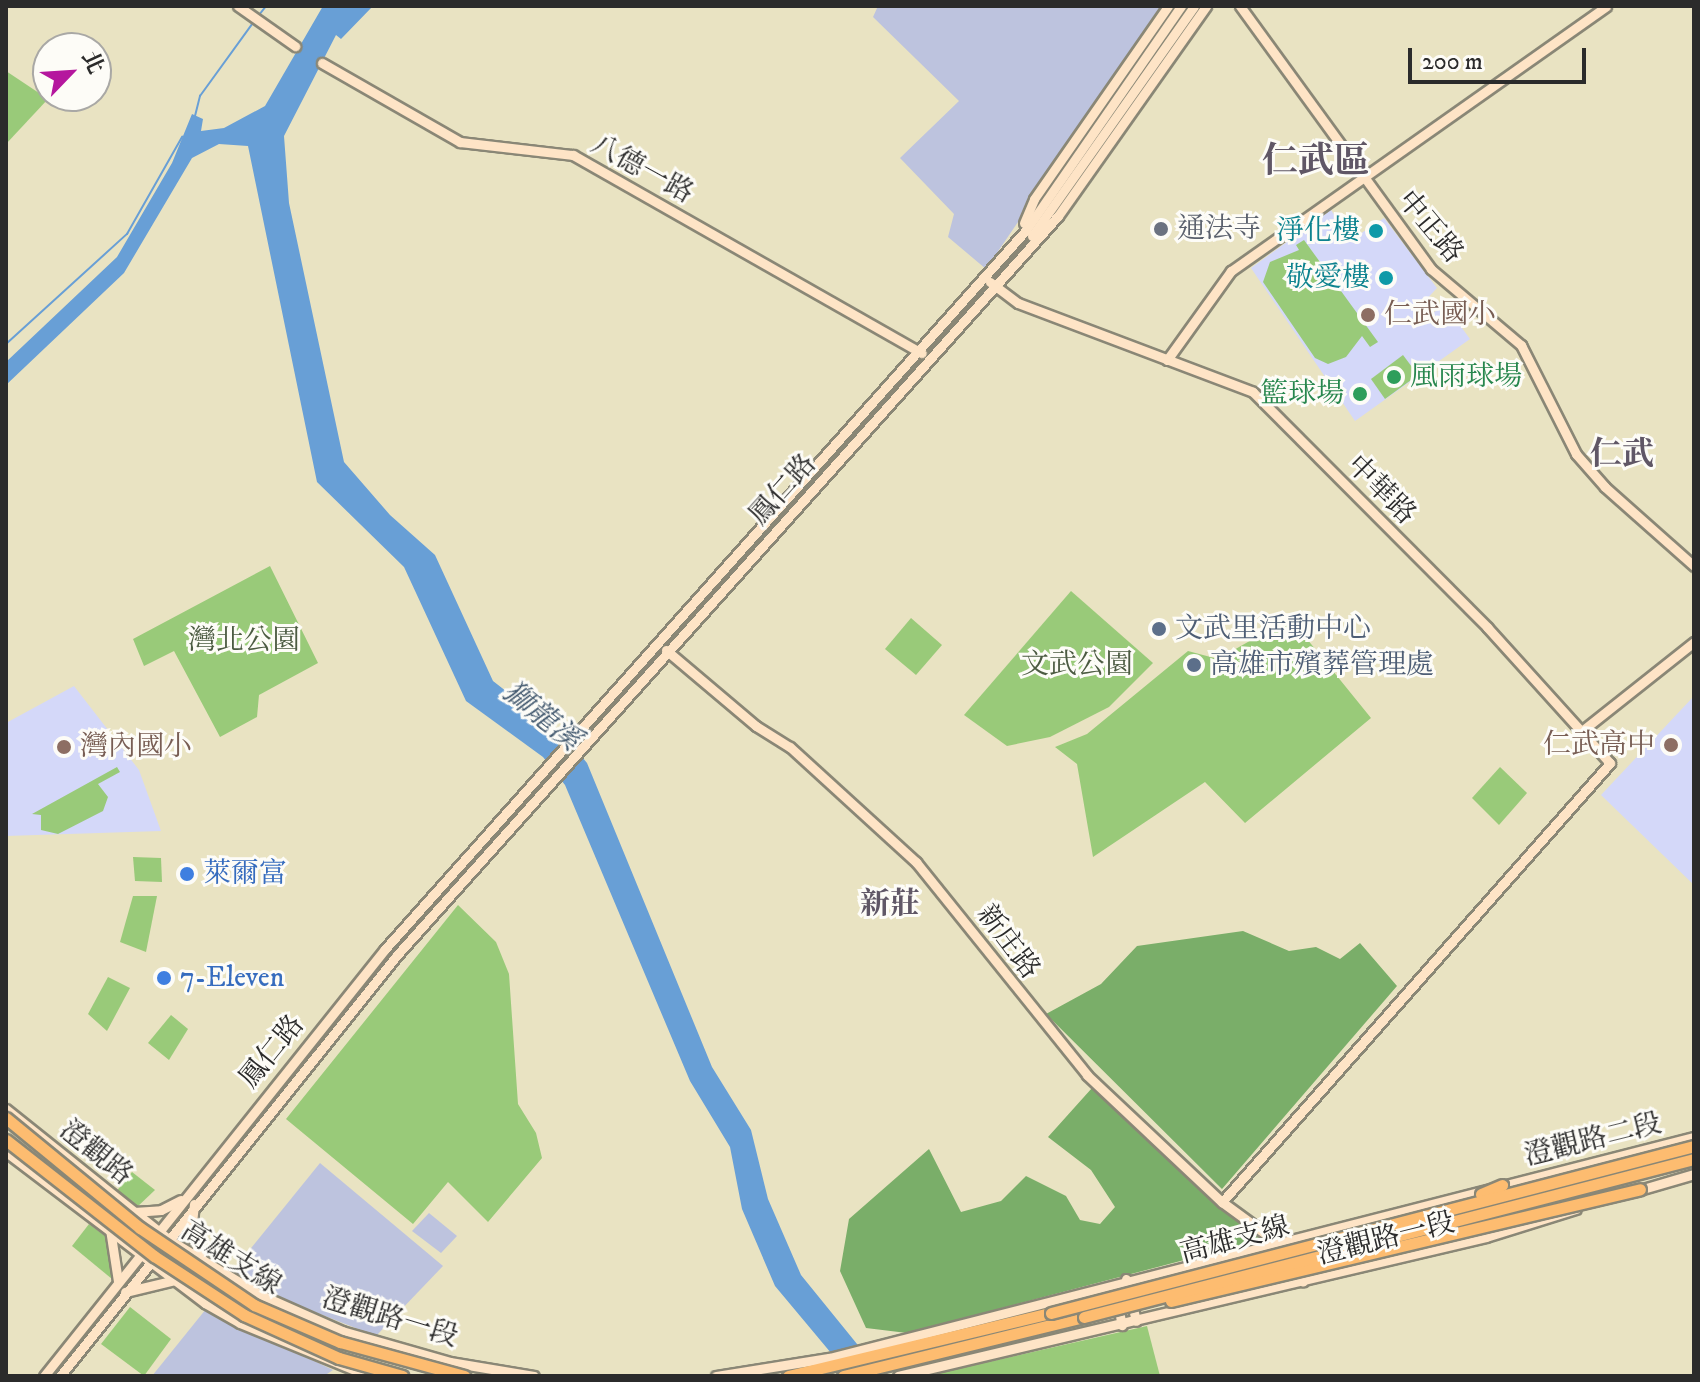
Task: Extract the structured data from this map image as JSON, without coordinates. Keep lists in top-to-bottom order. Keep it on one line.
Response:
{"streets":{"highway":["高雄支線"],"street":["八德一路","中正路","鳳仁路","中華路","新庄路","澄觀路二段","澄觀路","澄觀路一段"]},"crossings":[["八德一路","鳳仁路"],["鳳仁路","中華路"],["鳳仁路","新庄路"],["鳳仁路","澄觀路"],["鳳仁路","澄觀路一段"],["中華路","新庄路"],["新庄路","澄觀路一段"],["澄觀路二段","澄觀路一段"],["澄觀路","澄觀路一段"]],"districts":["仁武區","仁武","新莊"],"water":["獅龍溪"],"parks":["灣北公園","文武公園"],"places":["通法寺","淨化樓","敬愛樓","仁武國小","風雨球場","籃球場","文武里活動中心","高雄市殯葬管理處","仁武高中","灣內國小","萊爾富","7-Eleven"],"scale_bar":"200 m","north":"top right"}
